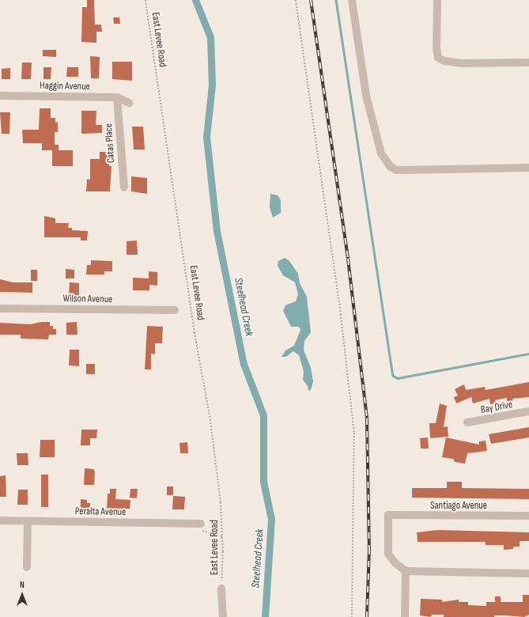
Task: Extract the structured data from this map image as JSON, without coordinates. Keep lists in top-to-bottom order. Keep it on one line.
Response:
{"streets":{"street":["Haggin Avenue","Catas Place","Wilson Avenue","Bay Drive","Santiago Avenue","Peralta Avenue"],"path":["East Levee Road"]},"crossings":[["Haggin Avenue","Catas Place"]],"water":["Steelhead Creek"],"north":"top"}
